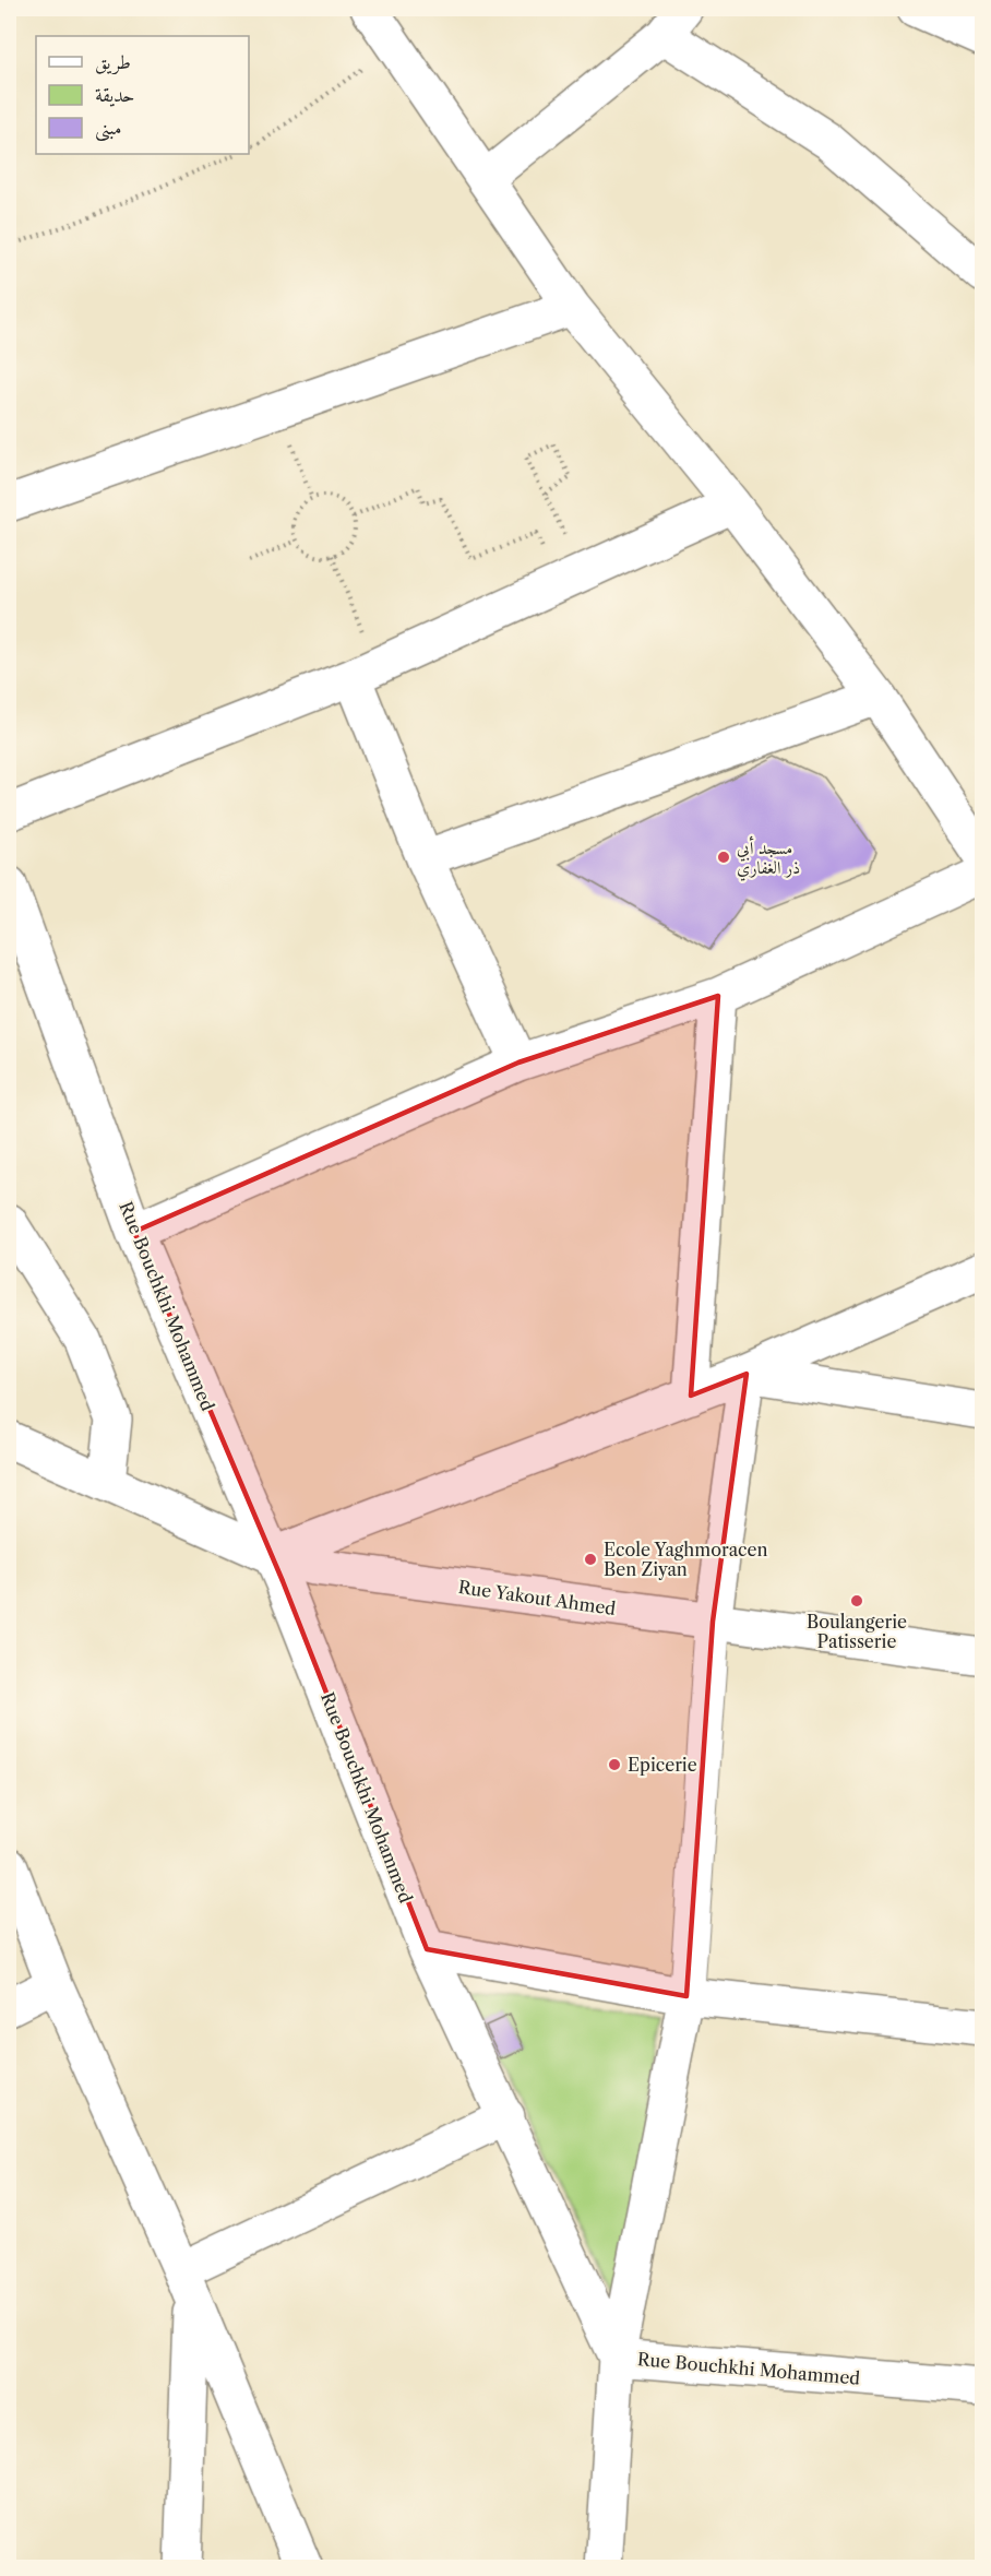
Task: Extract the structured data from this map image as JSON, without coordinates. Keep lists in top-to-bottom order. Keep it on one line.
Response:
{"streets":{"street":["Rue Bouchkhi Mohammed","Rue Yakout Ahmed"]},"crossings":[["Rue Bouchkhi Mohammed","Rue Yakout Ahmed"]],"places":["مسجد أبي ذر الغفاري","Ecole Yaghmoracen Ben Ziyan","Boulangerie Patisserie","Epicerie"],"legend":["طريق","حديقة","مبنى"]}
